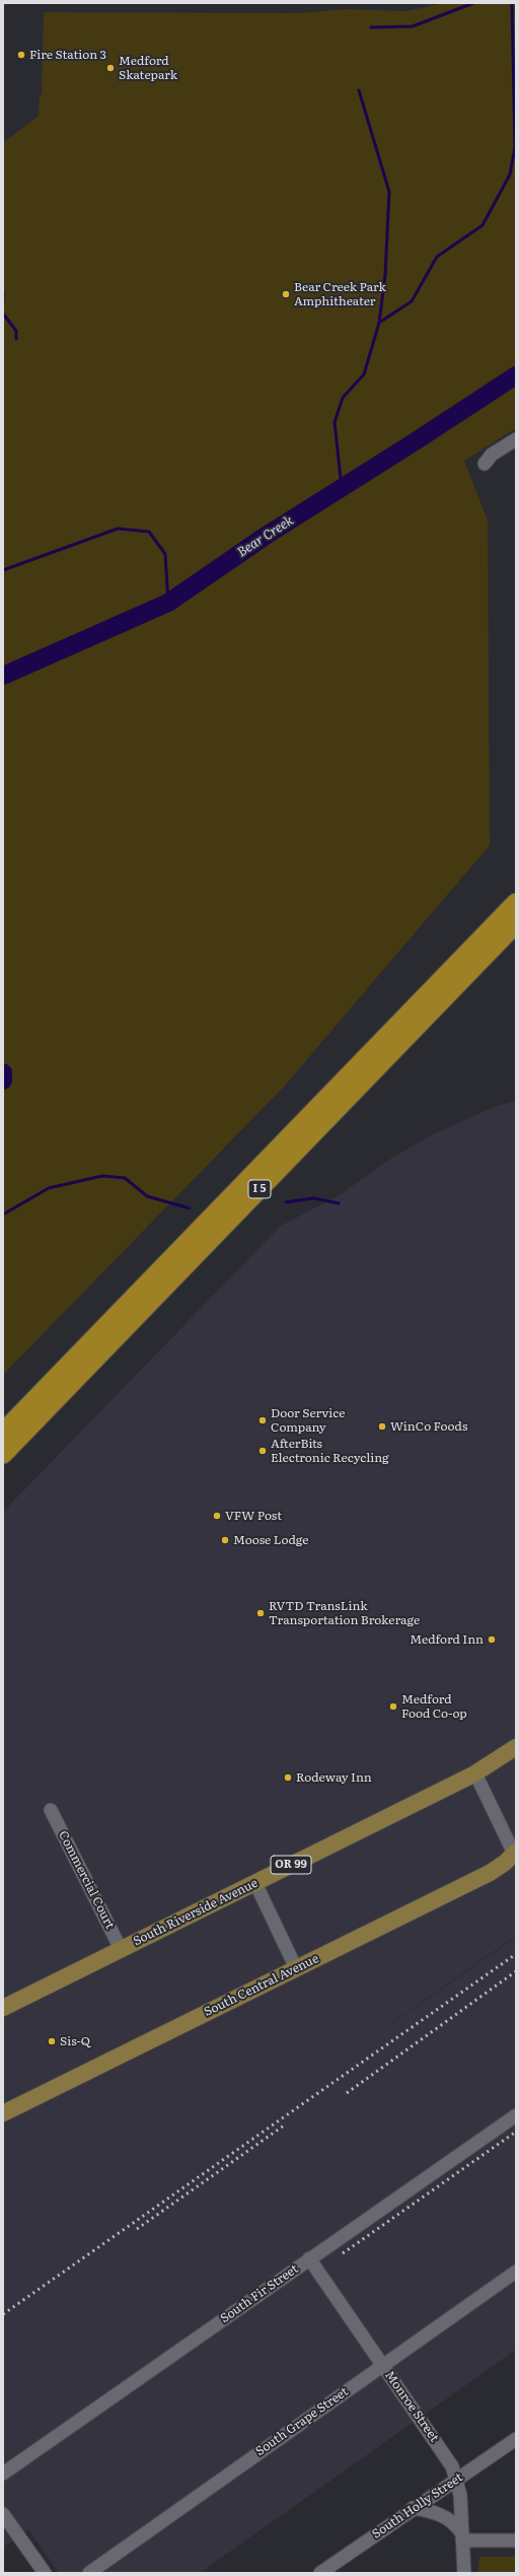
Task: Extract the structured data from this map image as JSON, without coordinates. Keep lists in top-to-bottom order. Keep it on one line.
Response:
{"streets":{"highway":["I 5"],"main road":["OR 99","South Riverside Avenue","South Central Avenue"],"street":["Commercial Court","South Fir Street","Monroe Street","South Grape Street","South Holly Street"]},"crossings":[["Commercial Court","South Riverside Avenue"],["South Fir Street","Monroe Street"],["Monroe Street","South Grape Street"],["Monroe Street","South Holly Street"]],"water":["Bear Creek"],"places":["Fire Station 3","Medford Skatepark","Bear Creek Park Amphitheater","Door Service Company","WinCo Foods","AfterBits Electronic Recycling","VFW Post","Moose Lodge","RVTD TransLink Transportation Brokerage","Medford Inn","Medford Food Co-op","Rodeway Inn","Sis-Q"]}
